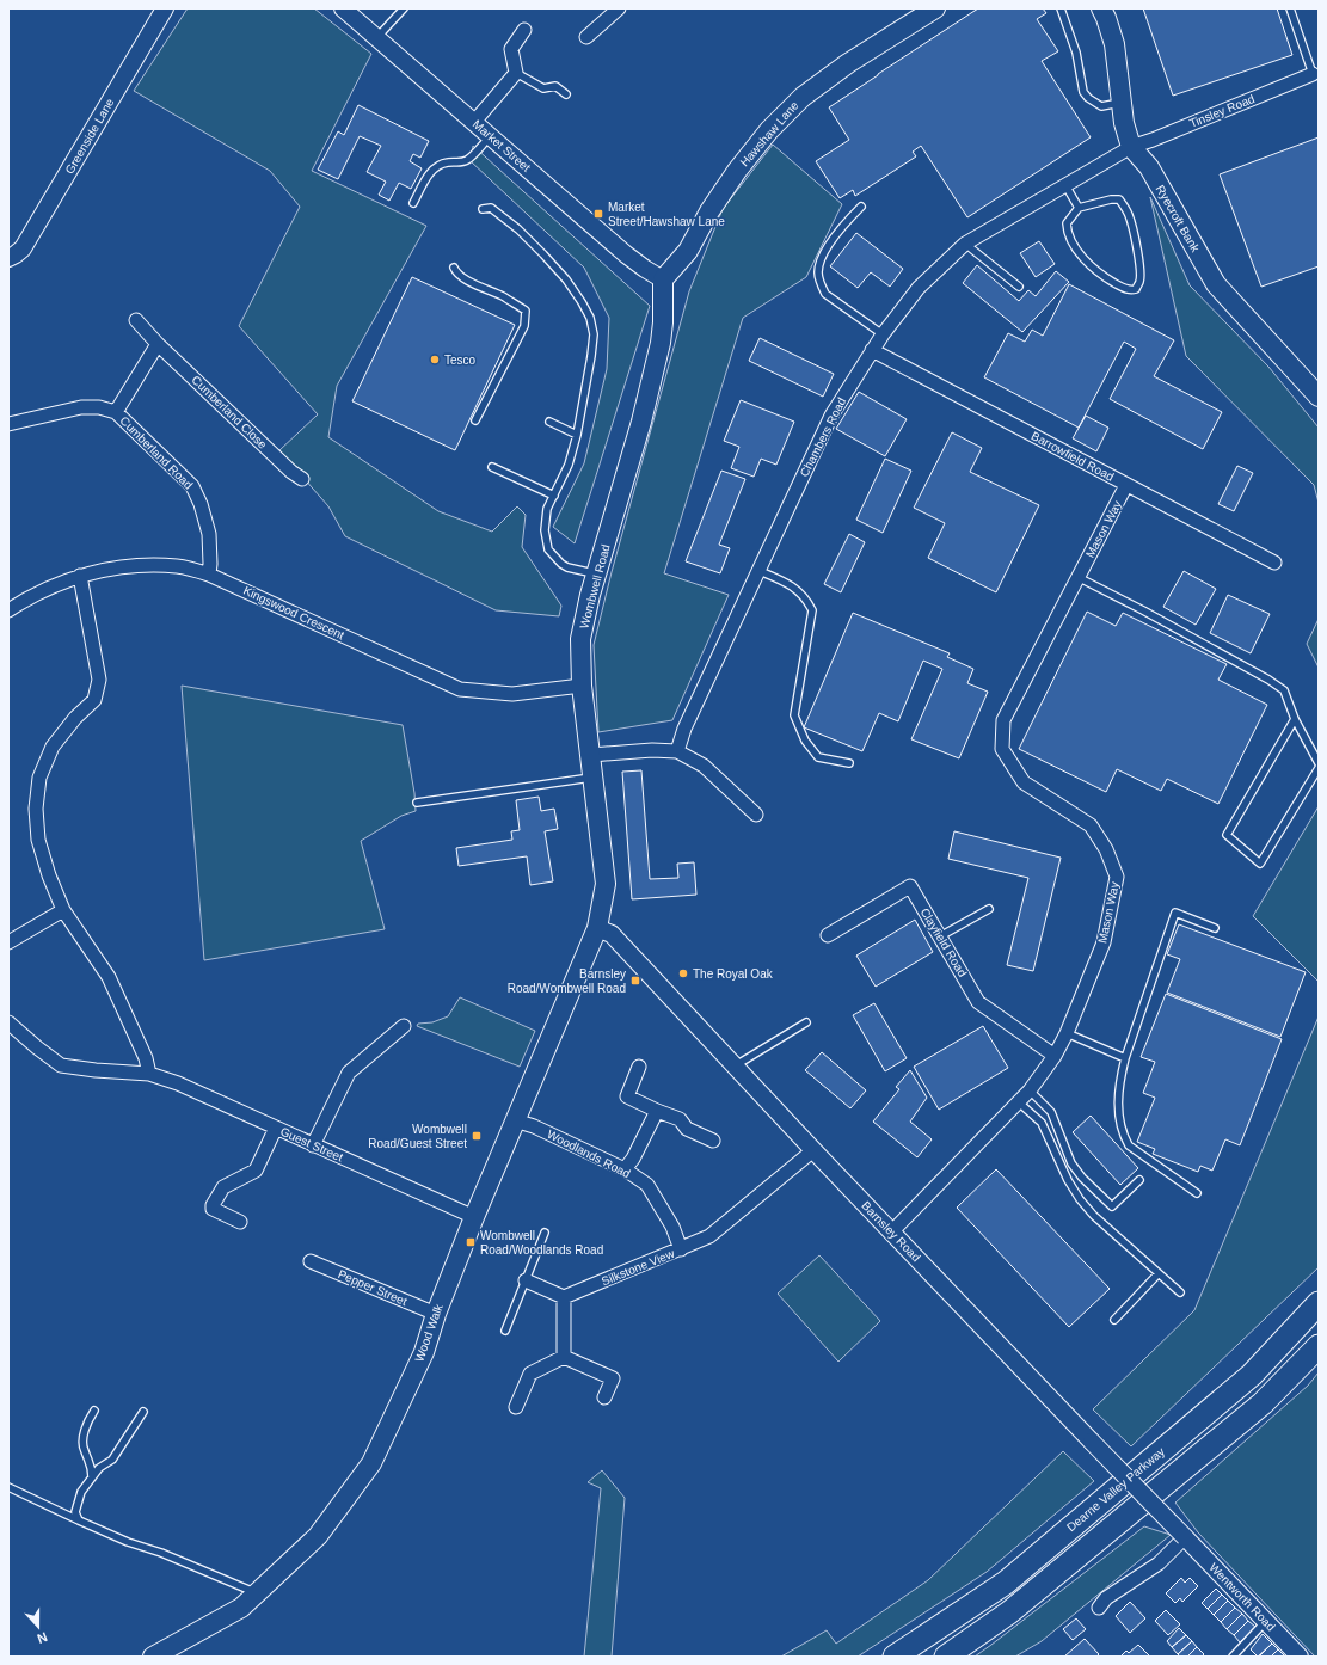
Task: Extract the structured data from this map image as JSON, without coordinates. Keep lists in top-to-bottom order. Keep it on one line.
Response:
{"streets":{"highway":["Dearne Valley Parkway"],"main road":["Hawshaw Lane","Ryecroft Bank","Wombwell Road","Wood Walk"],"street":["Tinsley Road","Greenside Lane","Market Street","Cumberland Close","Chambers Road","Cumberland Road","Barrowfield Road","Mason Way","Kingswood Crescent","Clayfield Road","Guest Street","Woodlands Road","Barnsley Road","Silkstone View","Pepper Street","Wentworth Road"]},"crossings":[["Tinsley Road","Ryecroft Bank"],["Tinsley Road","Chambers Road"],["Hawshaw Lane","Market Street"],["Hawshaw Lane","Wombwell Road"],["Market Street","Wombwell Road"],["Ryecroft Bank","Chambers Road"],["Chambers Road","Barrowfield Road"],["Cumberland Road","Kingswood Crescent"],["Barrowfield Road","Mason Way"],["Mason Way","Clayfield Road"],["Mason Way","Barnsley Road"],["Wombwell Road","Kingswood Crescent"],["Wombwell Road","Barnsley Road"],["Wombwell Road","Wood Walk"],["Guest Street","Wood Walk"],["Woodlands Road","Silkstone View"],["Woodlands Road","Wood Walk"],["Barnsley Road","Silkstone View"],["Barnsley Road","Wood Walk"],["Barnsley Road","Wentworth Road"],["Pepper Street","Wood Walk"]],"places":{"transit":["Market Street/Hawshaw Lane","Barnsley Road/Wombwell Road","Wombwell Road/Guest Street","Wombwell Road/Woodlands Road"],"other":["Tesco","The Royal Oak"]},"north":"bottom"}
